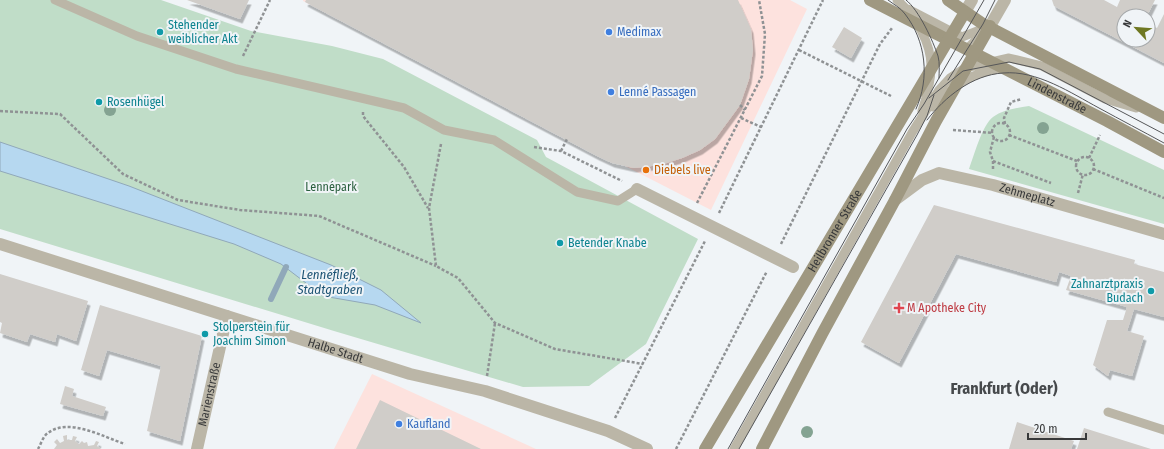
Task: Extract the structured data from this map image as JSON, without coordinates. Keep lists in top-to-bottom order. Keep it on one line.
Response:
{"streets":{"street":["Lindenstraße","Zehmeplatz","Heilbronner Straße","Halbe Stadt","Marienstraße"]},"crossings":[["Lindenstraße","Heilbronner Straße"],["Halbe Stadt","Marienstraße"]],"districts":["Frankfurt (Oder)"],"water":["Lennéfließ, Stadtgraben"],"parks":["Lennépark"],"places":{"other":["Stehender weiblicher Akt","Medimax","Lenné Passagen","Rosenhügel","Diebels live","Betender Knabe","Zahnarztpraxis Budach","Stolperstein für Joachim Simon","Kaufland"],"health":["M Apotheke City"]},"scale_bar":"20 m","north":"top left"}
